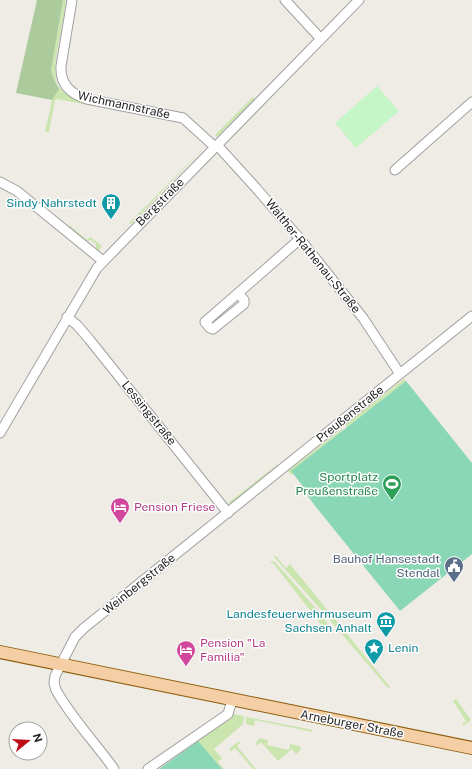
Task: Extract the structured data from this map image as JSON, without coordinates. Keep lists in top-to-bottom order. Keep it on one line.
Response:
{"streets":{"main road":["Arneburger Straße"],"street":["Wichmannstraße","Bergstraße","Walther-Rathenau-Straße","Lessingstraße","Preußenstraße","Weinbergstraße"]},"crossings":[["Wichmannstraße","Bergstraße"],["Wichmannstraße","Walther-Rathenau-Straße"],["Bergstraße","Walther-Rathenau-Straße"],["Bergstraße","Lessingstraße"],["Walther-Rathenau-Straße","Preußenstraße"],["Lessingstraße","Preußenstraße"],["Lessingstraße","Weinbergstraße"],["Preußenstraße","Weinbergstraße"],["Weinbergstraße","Arneburger Straße"]],"places":{"building":["Sindy Nahrstedt"],"sports":["Sportplatz Preußenstraße"],"hotel":["Pension Friese","Pension \"La Familia\""],"public building":["Bauhof Hansestadt Stendal"],"museum":["Landesfeuerwehrmuseum Sachsen Anhalt"],"place":["Lenin"]},"north":"right"}
